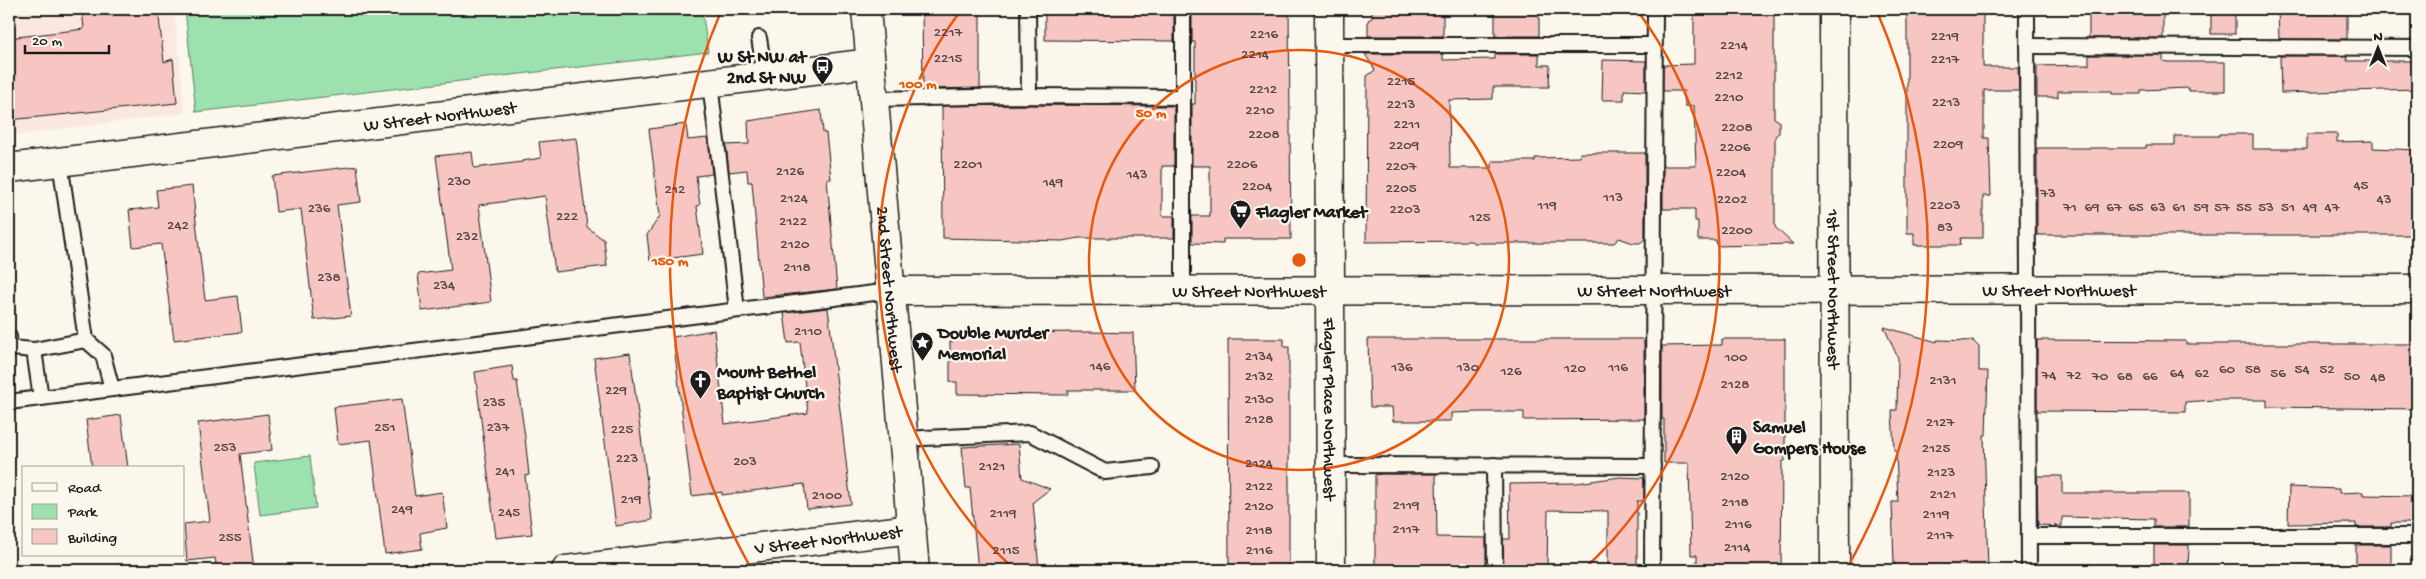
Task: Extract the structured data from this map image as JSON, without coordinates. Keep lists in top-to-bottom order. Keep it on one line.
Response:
{"streets":{"street":["W Street Northwest","2nd Street Northwest","1st Street Northwest","Flagler Place Northwest","V Street Northwest"]},"crossings":[["W Street Northwest","2nd Street Northwest"],["W Street Northwest","1st Street Northwest"],["W Street Northwest","Flagler Place Northwest"],["2nd Street Northwest","V Street Northwest"]],"places":{"bus stop":["W St NW at 2nd St NW"],"supermarket":["Flagler Market"],"place":["Double Murder Memorial"],"church":["Mount Bethel Baptist Church"],"building":["Samuel Gompers House"]},"house_numbers":["2217","2216","2219","2214","2214","2215","2217","2212","2215","2212","2210","2213","2213","2210","2211","2208","2208","2209","2209","2206","2201","2206","2207","2126","2204","143","230","149","45","2204","2205","212","73","113","2124","2202","43","119","2203","71","69","67","65","63","61","59","57","55","53","51","49","47","236","2203","222","125","2122","242","83","2200","232","2120","2118","238","234","2110","2134","100","146","136","130","116","120","60","58","54","52","126","64","62","56","74","72","2132","70","68","66","50","48","2131","2128","229","2130","235","2128","2127","251","237","225","253","2125","223","203","2124","2121","241","2123","2120","2122","2121","2100","219","2118","2119","2120","249","245","2119","2119","2116","2117","2118","2117","255","2114","2115","2116"],"legend":["Road","Park","Building"],"scale_bar":"20 m","north":"top","rings":["100 m","50 m","150 m"]}
